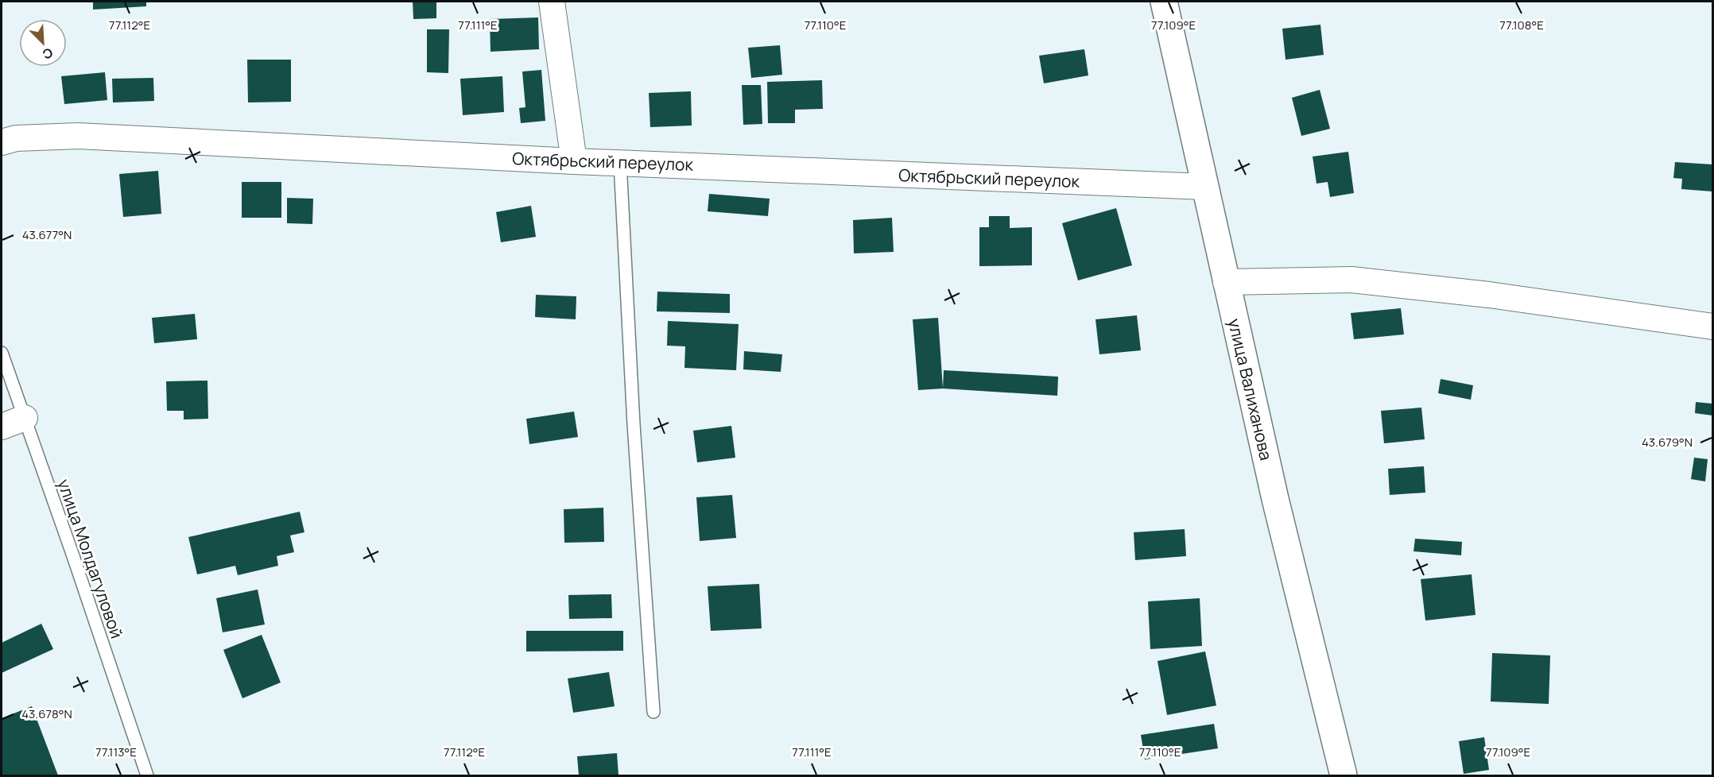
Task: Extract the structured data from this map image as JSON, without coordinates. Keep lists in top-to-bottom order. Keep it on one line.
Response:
{"streets":{"main road":["улица Валиханова"],"street":["Октябрьский переулок"],"lane":["улица Молдагуловой"]},"crossings":[["Октябрьский переулок","улица Валиханова"]],"north":"bottom right","coordinates":["77.112°E","77.111°E","77.110°E","77.109°E","77.108°E","43.677°N","43.679°N","43.678°N","77.113°E"]}
